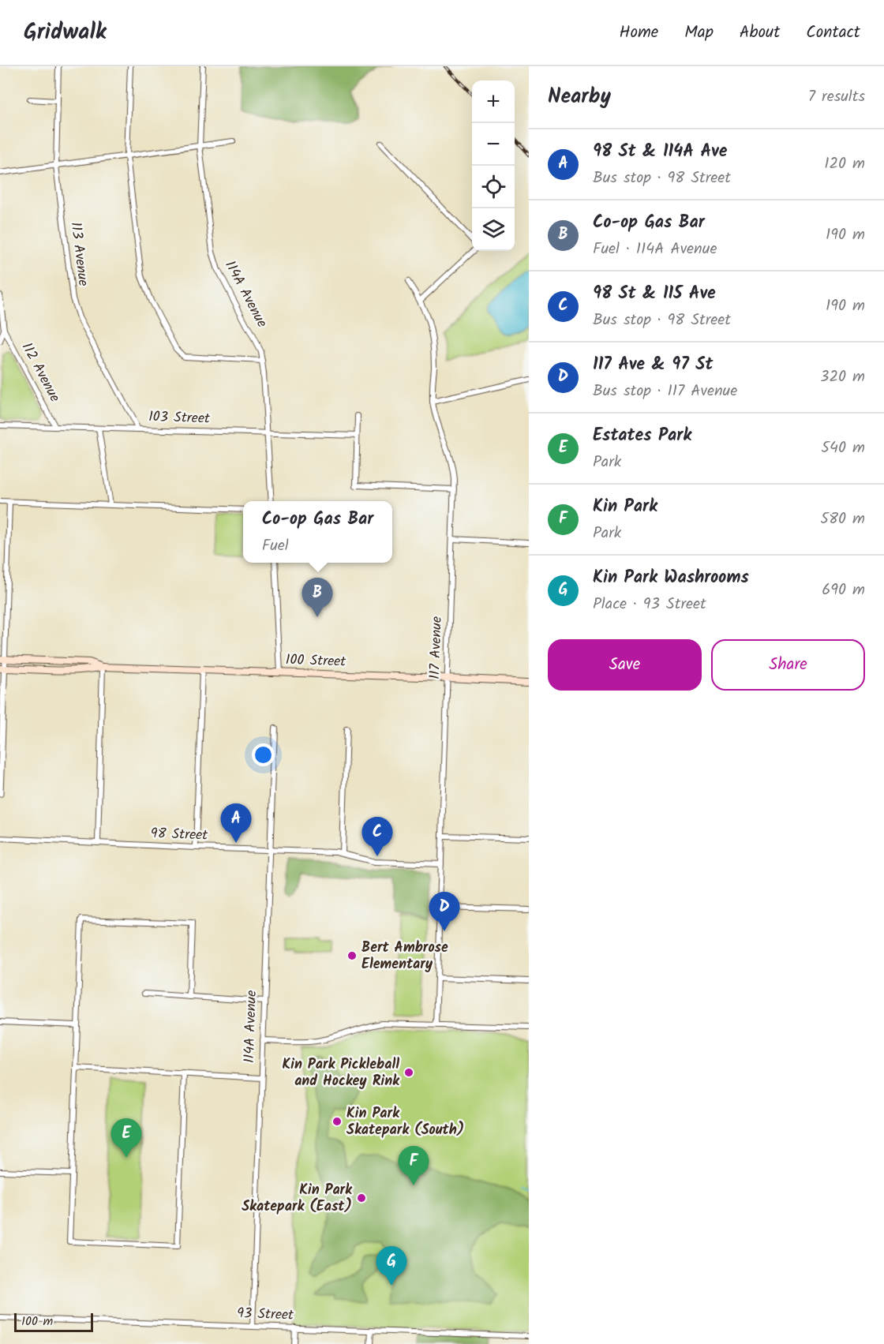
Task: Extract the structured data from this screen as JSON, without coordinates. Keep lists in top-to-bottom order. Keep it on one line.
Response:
{"streets":{"main road":["100 Street"],"street":["113 Avenue","114A Avenue","112 Avenue","103 Street","117 Avenue","98 Street","93 Street"]},"crossings":[["113 Avenue","103 Street"],["114A Avenue","103 Street"],["114A Avenue","98 Street"],["114A Avenue","93 Street"],["112 Avenue","103 Street"],["117 Avenue","100 Street"],["117 Avenue","98 Street"]],"places":["Bert Ambrose Elementary","Kin Park Pickleball and Hockey Rink","Kin Park Skatepark (South)","Kin Park Skatepark (East)"],"scale_bar":"100 m","page":{"header":"Gridwalk","nav":["Home","Map","About","Contact"],"heading":["Nearby","7 results"],"map_buttons":["+","−"],"list":[{"mark":"A","name":"98 St & 114A Ave","note":"Bus stop · 98 Street","value":"120 m"},{"mark":"B","name":"Co-op Gas Bar","note":"Fuel · 114A Avenue","value":"190 m"},{"mark":"C","name":"98 St & 115 Ave","note":"Bus stop · 98 Street","value":"190 m"},{"mark":"D","name":"117 Ave & 97 St","note":"Bus stop · 117 Avenue","value":"320 m"},{"mark":"E","name":"Estates Park","note":"Park","value":"540 m"},{"mark":"F","name":"Kin Park","note":"Park","value":"580 m"},{"mark":"G","name":"Kin Park Washrooms","note":"Place · 93 Street","value":"690 m"}],"popup":["Co-op Gas Bar","Fuel"],"pins":["B","A","C","D","E","F","G"],"buttons":["Save","Share"],"scale":"100 m"}}
